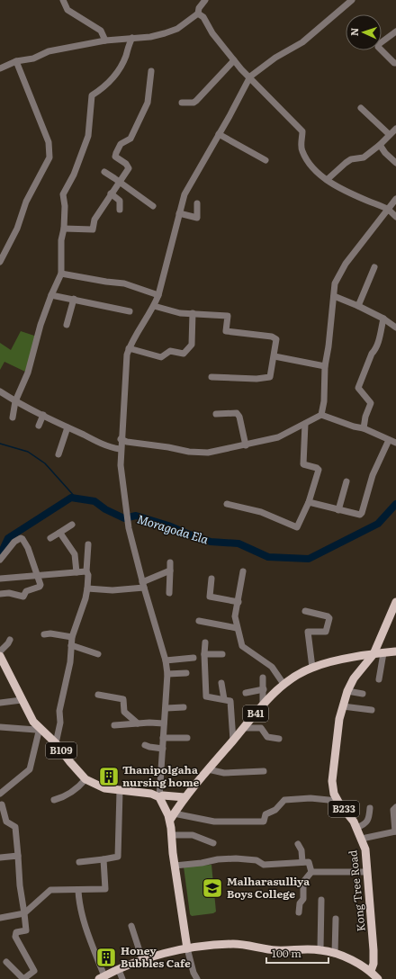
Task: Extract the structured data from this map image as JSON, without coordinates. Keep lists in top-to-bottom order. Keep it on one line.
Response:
{"streets":{"main road":["B41","B109","B233","Kong Tree Road"]},"crossings":[["B41","Kong Tree Road"]],"water":["Moragoda Ela"],"places":{"building":["Thanipolgaha nursing home","Honey Bubbles Cafe"],"school or university":["Malharasulliya Boys College"]},"scale_bar":"100 m","north":"left"}
